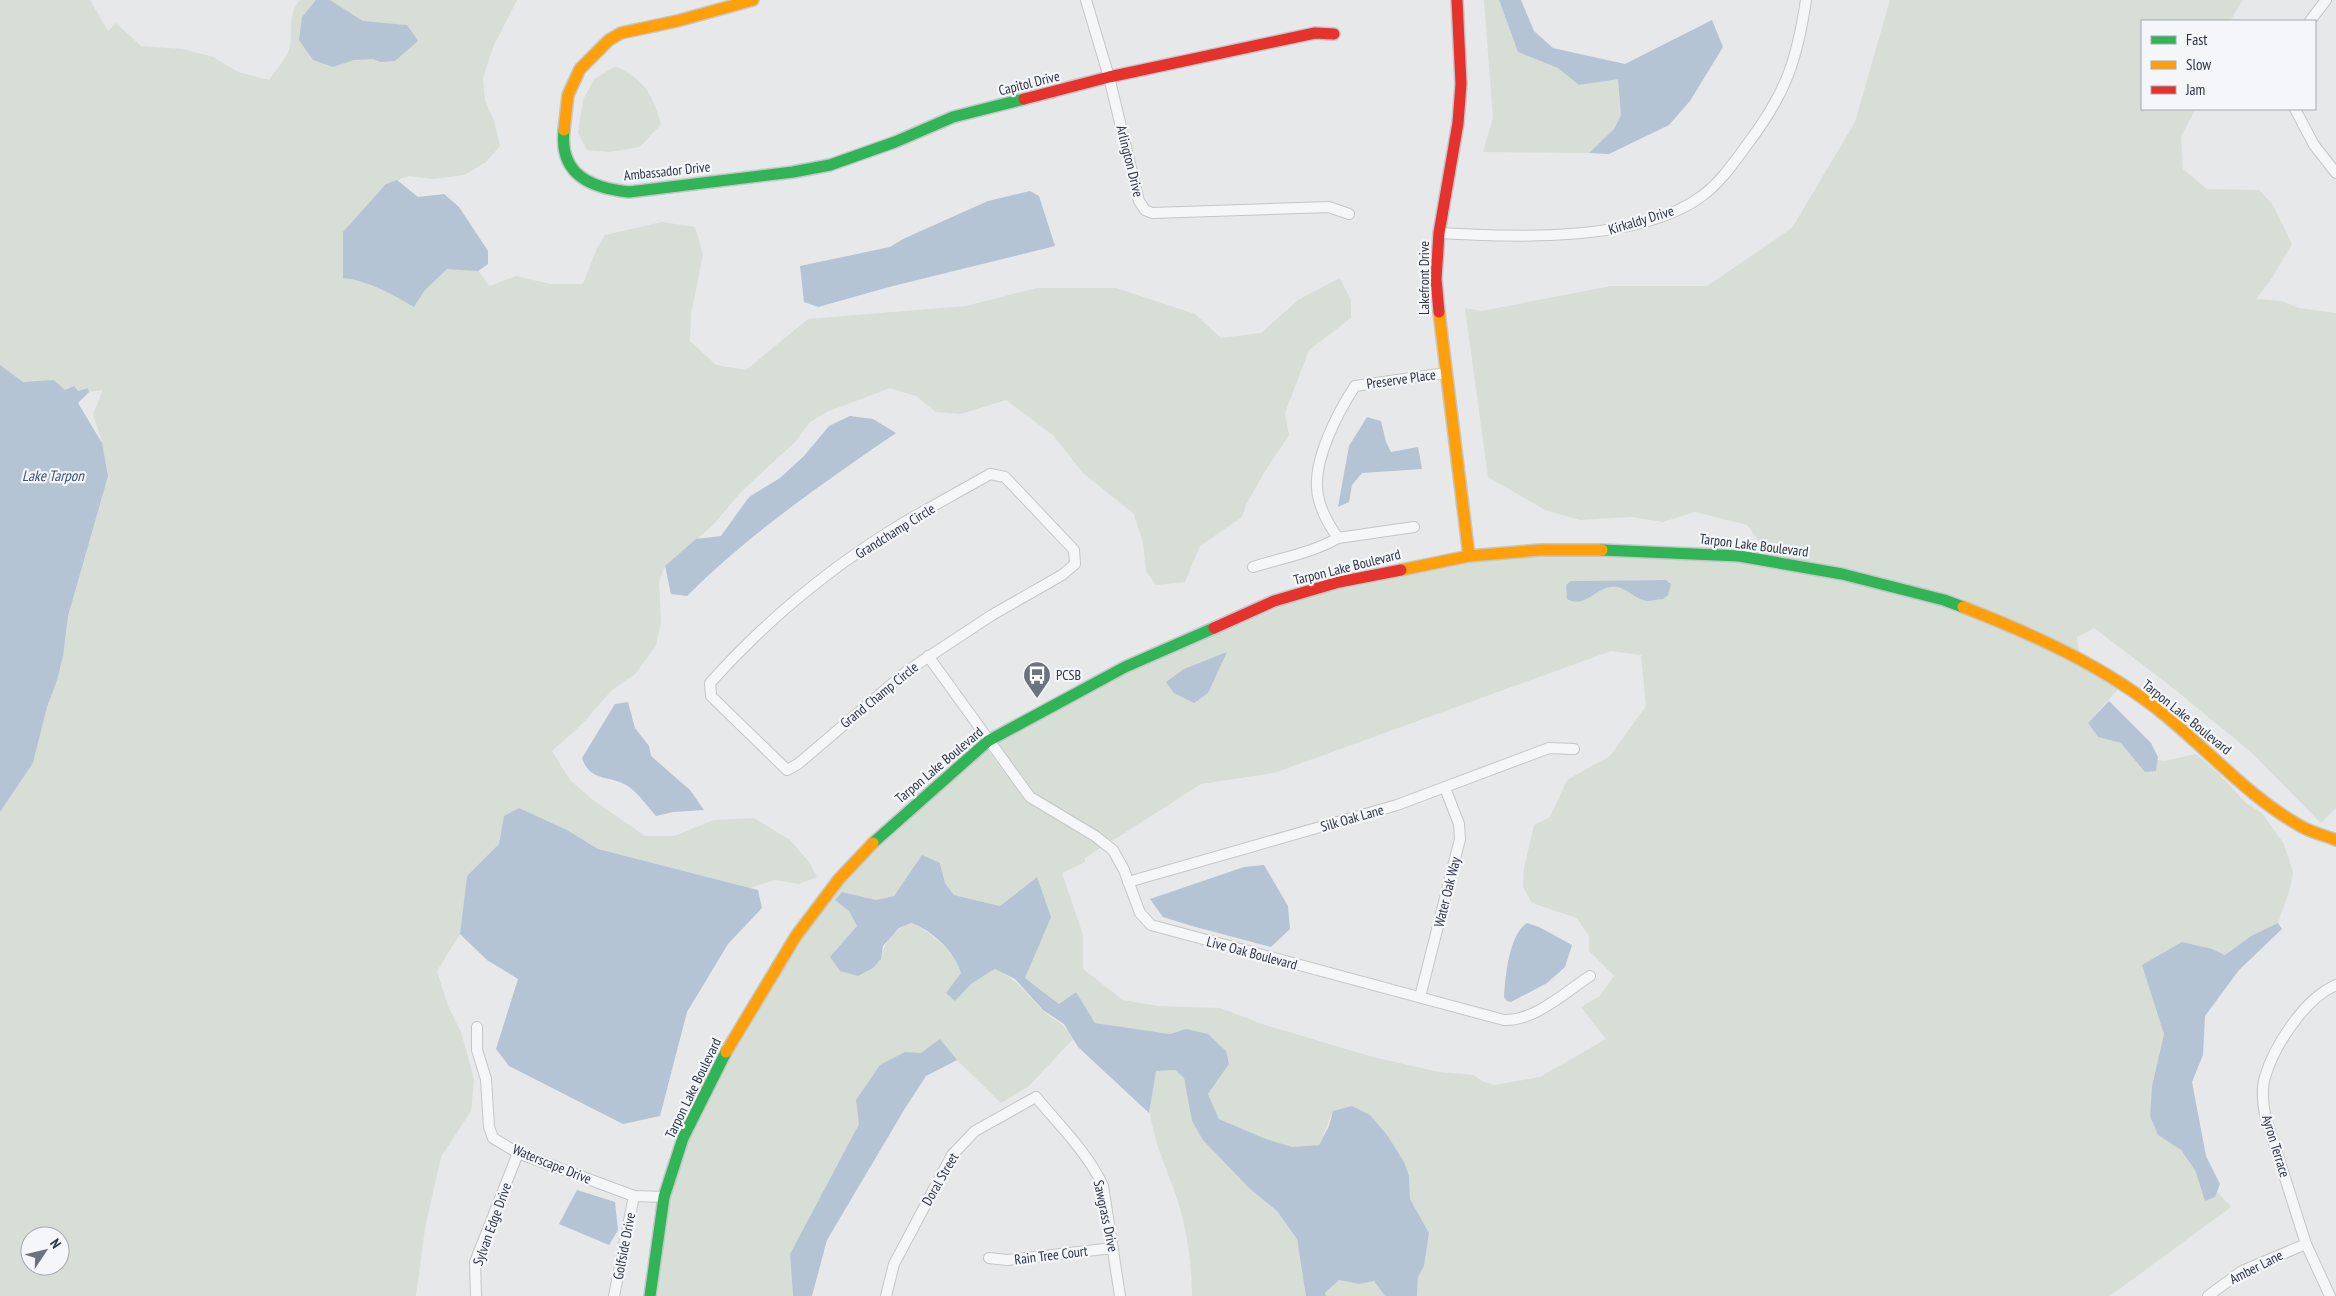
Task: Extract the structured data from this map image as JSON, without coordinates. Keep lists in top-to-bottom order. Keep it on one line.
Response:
{"streets":{"street":["Capitol Drive","Arlington Drive","Ambassador Drive","Kirkaldy Drive","Lakefront Drive","Preserve Place","Grandchamp Circle","Tarpon Lake Boulevard","Grand Champ Circle","Silk Oak Lane","Water Oak Way","Live Oak Boulevard","Ayron Terrace","Waterscape Drive","Doral Street","Sawgrass Drive","Sylvan Edge Drive","Golfside Drive","Rain Tree Court","Amber Lane"]},"crossings":[["Capitol Drive","Arlington Drive"],["Capitol Drive","Ambassador Drive"],["Kirkaldy Drive","Lakefront Drive"],["Lakefront Drive","Preserve Place"],["Lakefront Drive","Tarpon Lake Boulevard"],["Grandchamp Circle","Grand Champ Circle"],["Tarpon Lake Boulevard","Live Oak Boulevard"],["Tarpon Lake Boulevard","Waterscape Drive"],["Grand Champ Circle","Live Oak Boulevard"],["Silk Oak Lane","Water Oak Way"],["Silk Oak Lane","Live Oak Boulevard"],["Water Oak Way","Live Oak Boulevard"],["Ayron Terrace","Amber Lane"],["Waterscape Drive","Sylvan Edge Drive"],["Waterscape Drive","Golfside Drive"],["Doral Street","Sawgrass Drive"],["Sawgrass Drive","Rain Tree Court"]],"water":["Lake Tarpon"],"places":{"bus stop":["PCSB"]},"legend":["Fast","Slow","Jam"],"north":"top right"}
